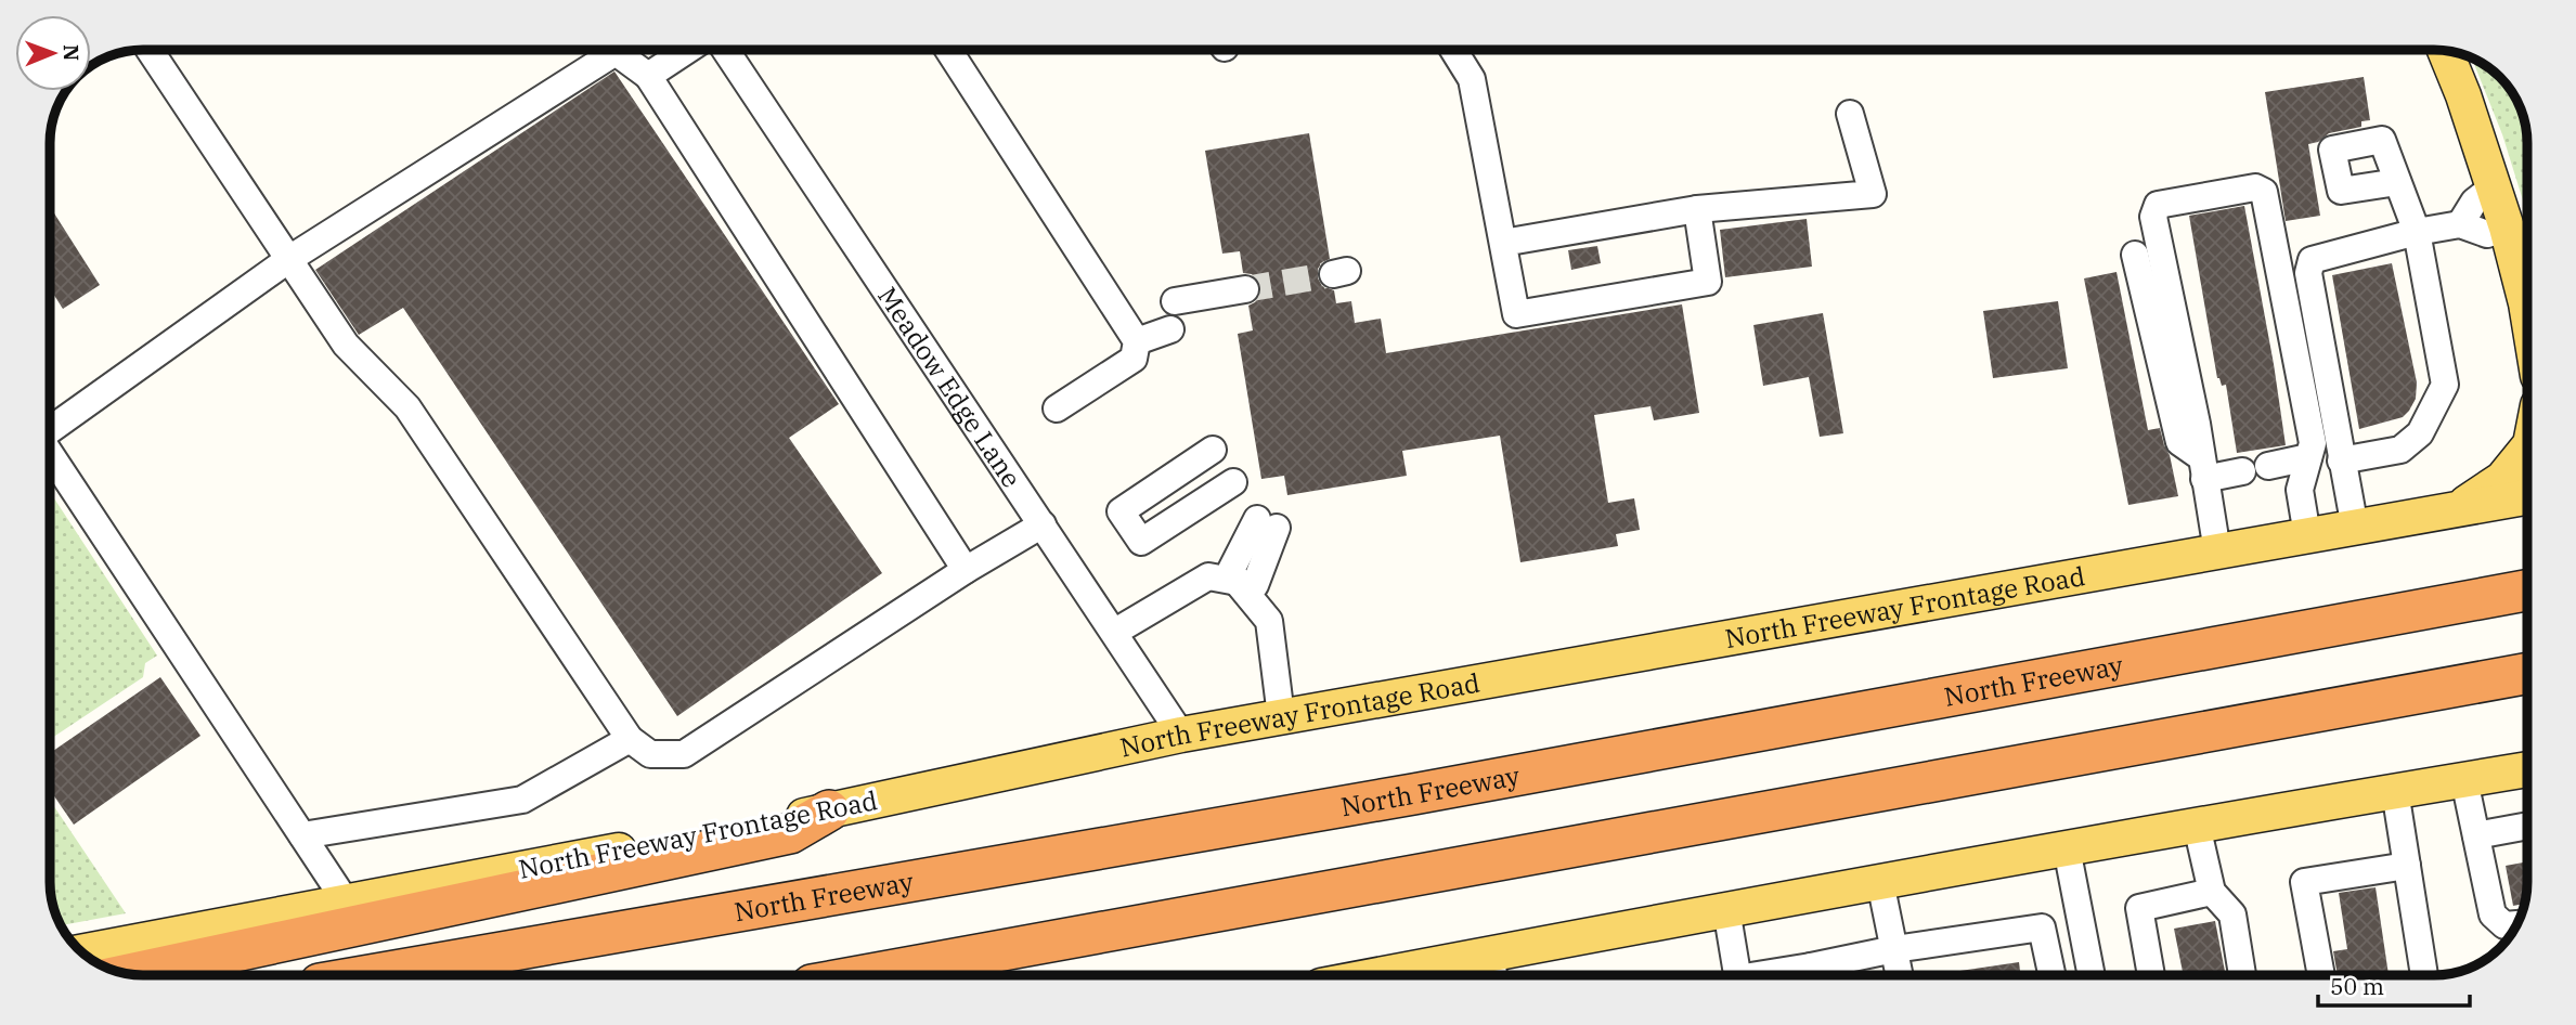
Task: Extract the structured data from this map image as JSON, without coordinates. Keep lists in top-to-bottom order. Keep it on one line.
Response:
{"streets":{"highway":["North Freeway"],"main road":["North Freeway Frontage Road"],"street":["Meadow Edge Lane"]},"crossings":[["Meadow Edge Lane","North Freeway Frontage Road"]],"scale_bar":"50 m","north":"right"}
